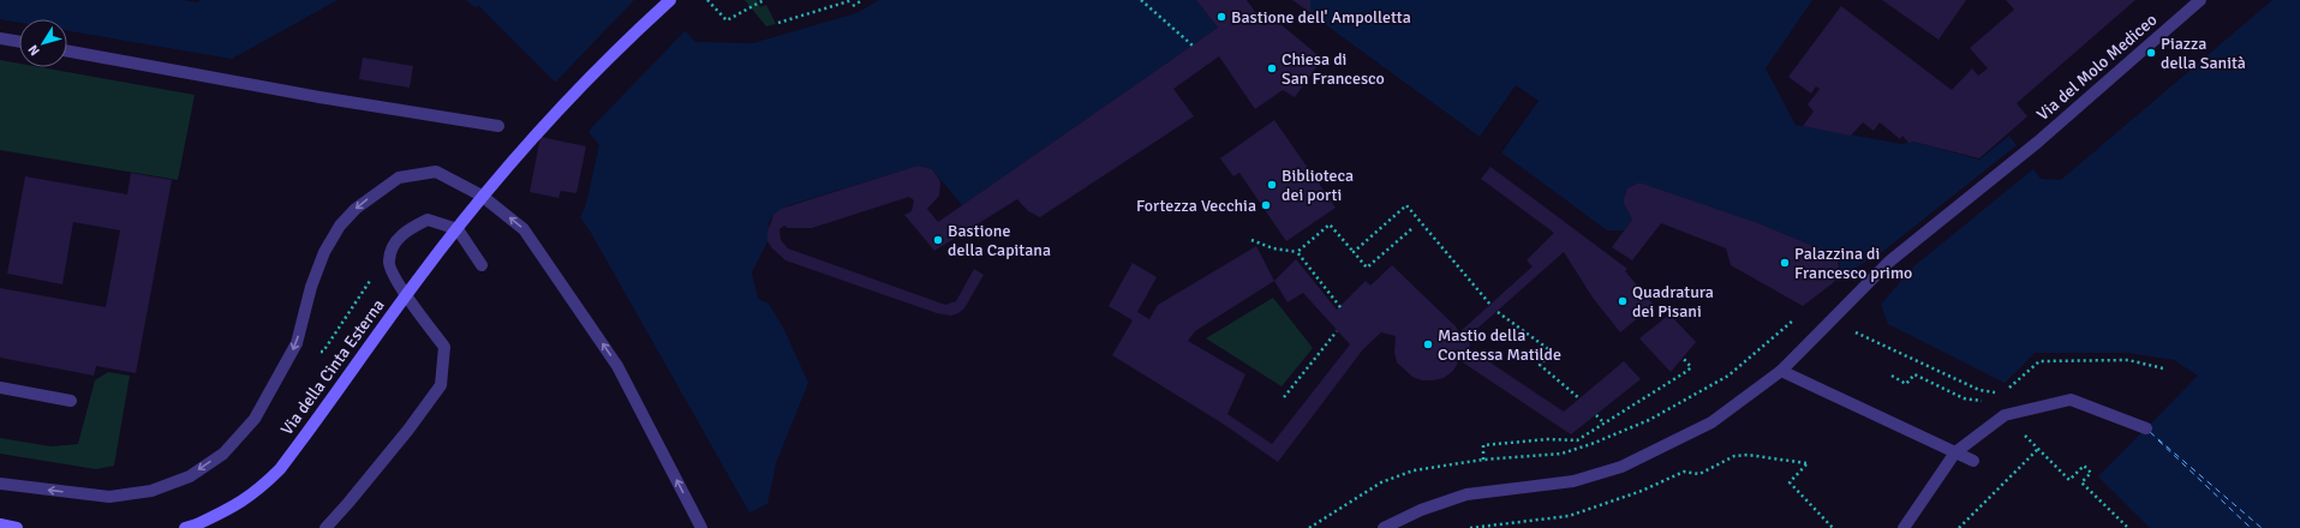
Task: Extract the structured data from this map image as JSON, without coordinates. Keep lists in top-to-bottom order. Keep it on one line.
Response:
{"streets":{"main road":["Via della Cinta Esterna"],"street":["Via del Molo Mediceo"]},"places":["Bastione dell' Ampolletta","Piazza della Sanità","Chiesa di San Francesco","Biblioteca dei porti","Fortezza Vecchia","Bastione della Capitana","Palazzina di Francesco primo","Quadratura dei Pisani","Mastio della Contessa Matilde"],"north":"bottom left"}
